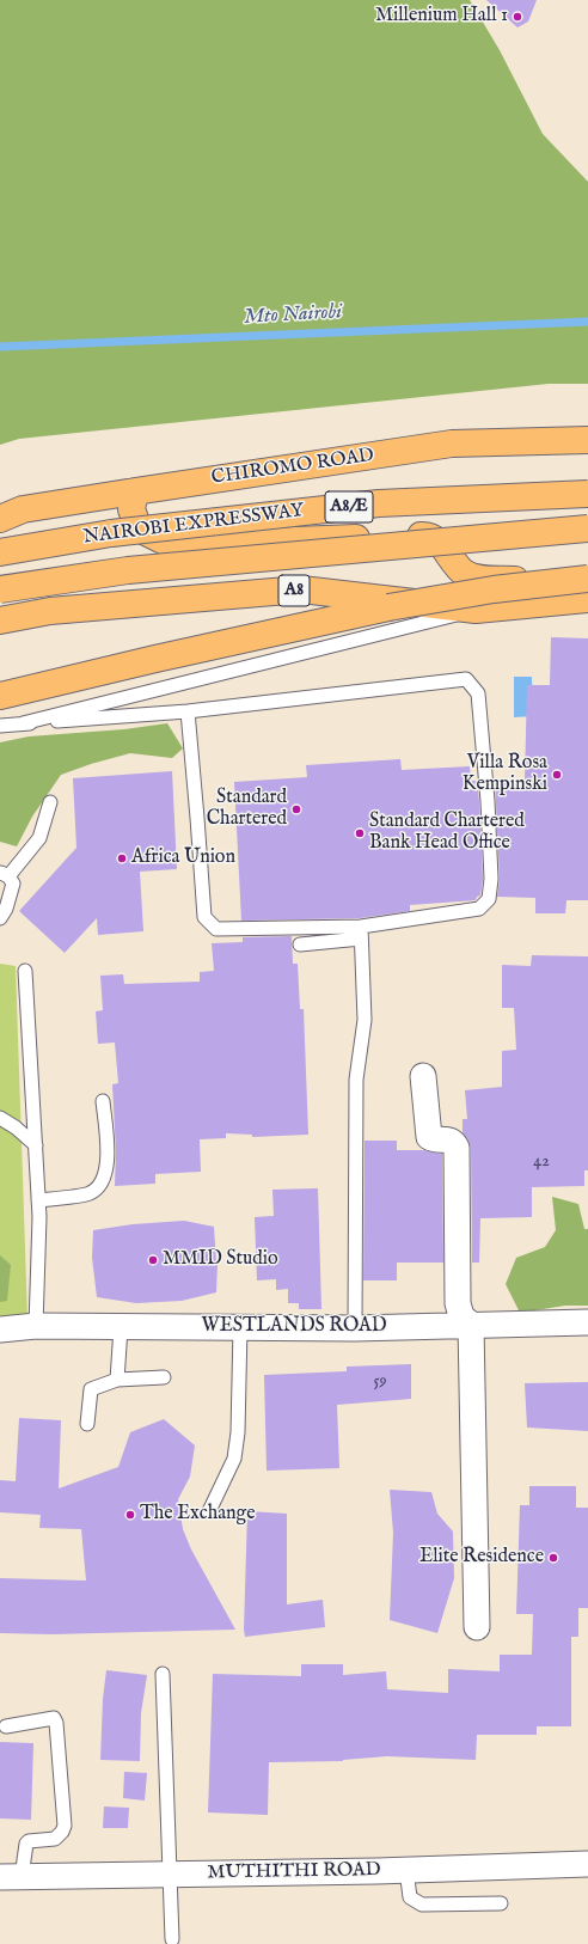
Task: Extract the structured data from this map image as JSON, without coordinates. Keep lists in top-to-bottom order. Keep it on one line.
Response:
{"streets":{"highway":["CHIROMO ROAD","A8/E","NAIROBI EXPRESSWAY","A8"],"street":["WESTLANDS ROAD","MUTHITHI ROAD"]},"water":["Mto Nairobi"],"places":["Millenium Hall 1","Villa Rosa Kempinski","Standard Chartered","Standard Chartered Bank Head Office","Africa Union","MMID Studio","The Exchange","Elite Residence"],"house_numbers":["42","59"]}
